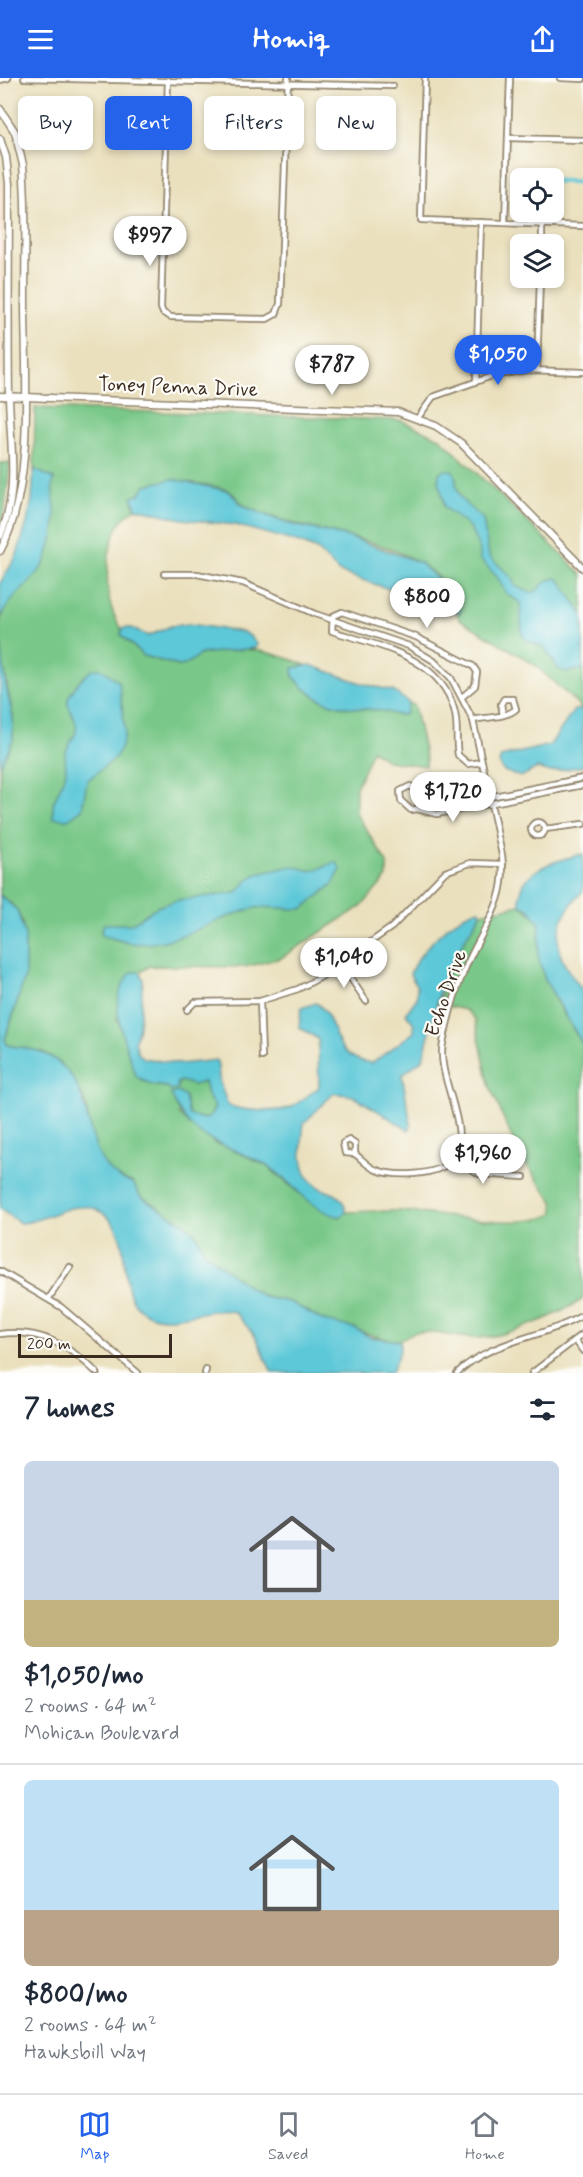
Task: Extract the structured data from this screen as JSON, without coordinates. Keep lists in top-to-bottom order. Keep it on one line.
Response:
{"streets":{"street":["Toney Penna Drive","Echo Drive"]},"scale_bar":"200 m","page":{"header":"Homiq","chip":["Buy","Rent","Filters","New"],"price":["$997","$1,050","$787","$800","$1,720","$1,040","$1,960"],"scale":"200 m","heading":"7 homes","list":[{"name":"$1,050/mo","note":"2 rooms · 64 m² · Mohican Boulevard"},{"name":"$800/mo","note":"2 rooms · 64 m² · Hawksbill Way"}],"tabs":["Map","Saved","Home"]}}
